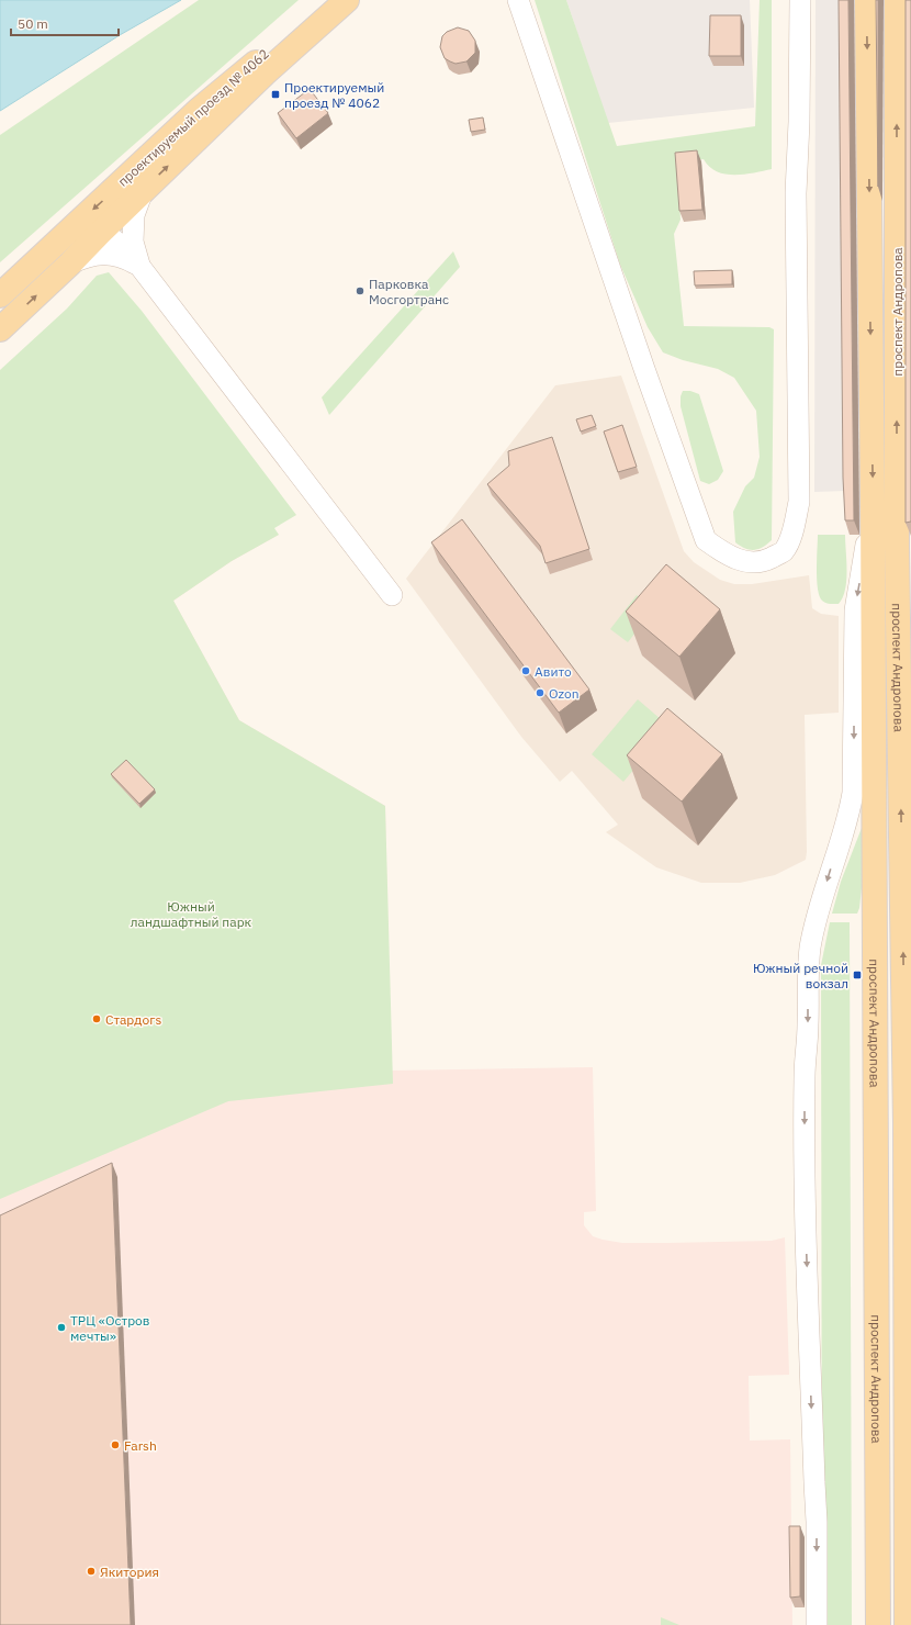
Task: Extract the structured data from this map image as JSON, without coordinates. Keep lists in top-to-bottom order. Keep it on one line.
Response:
{"streets":{"main road":["проектируемый проезд № 4062","проспект Андропова"]},"parks":["Южный ландшафтный парк"],"places":{"transit":["Проектируемый проезд № 4062","Южный речной вокзал"],"other":["Парковка Мосгортранс","Авито","Ozon","Стардогs","ТРЦ «Остров мечты»","Farsh","Якитория"]},"scale_bar":"50 m"}
